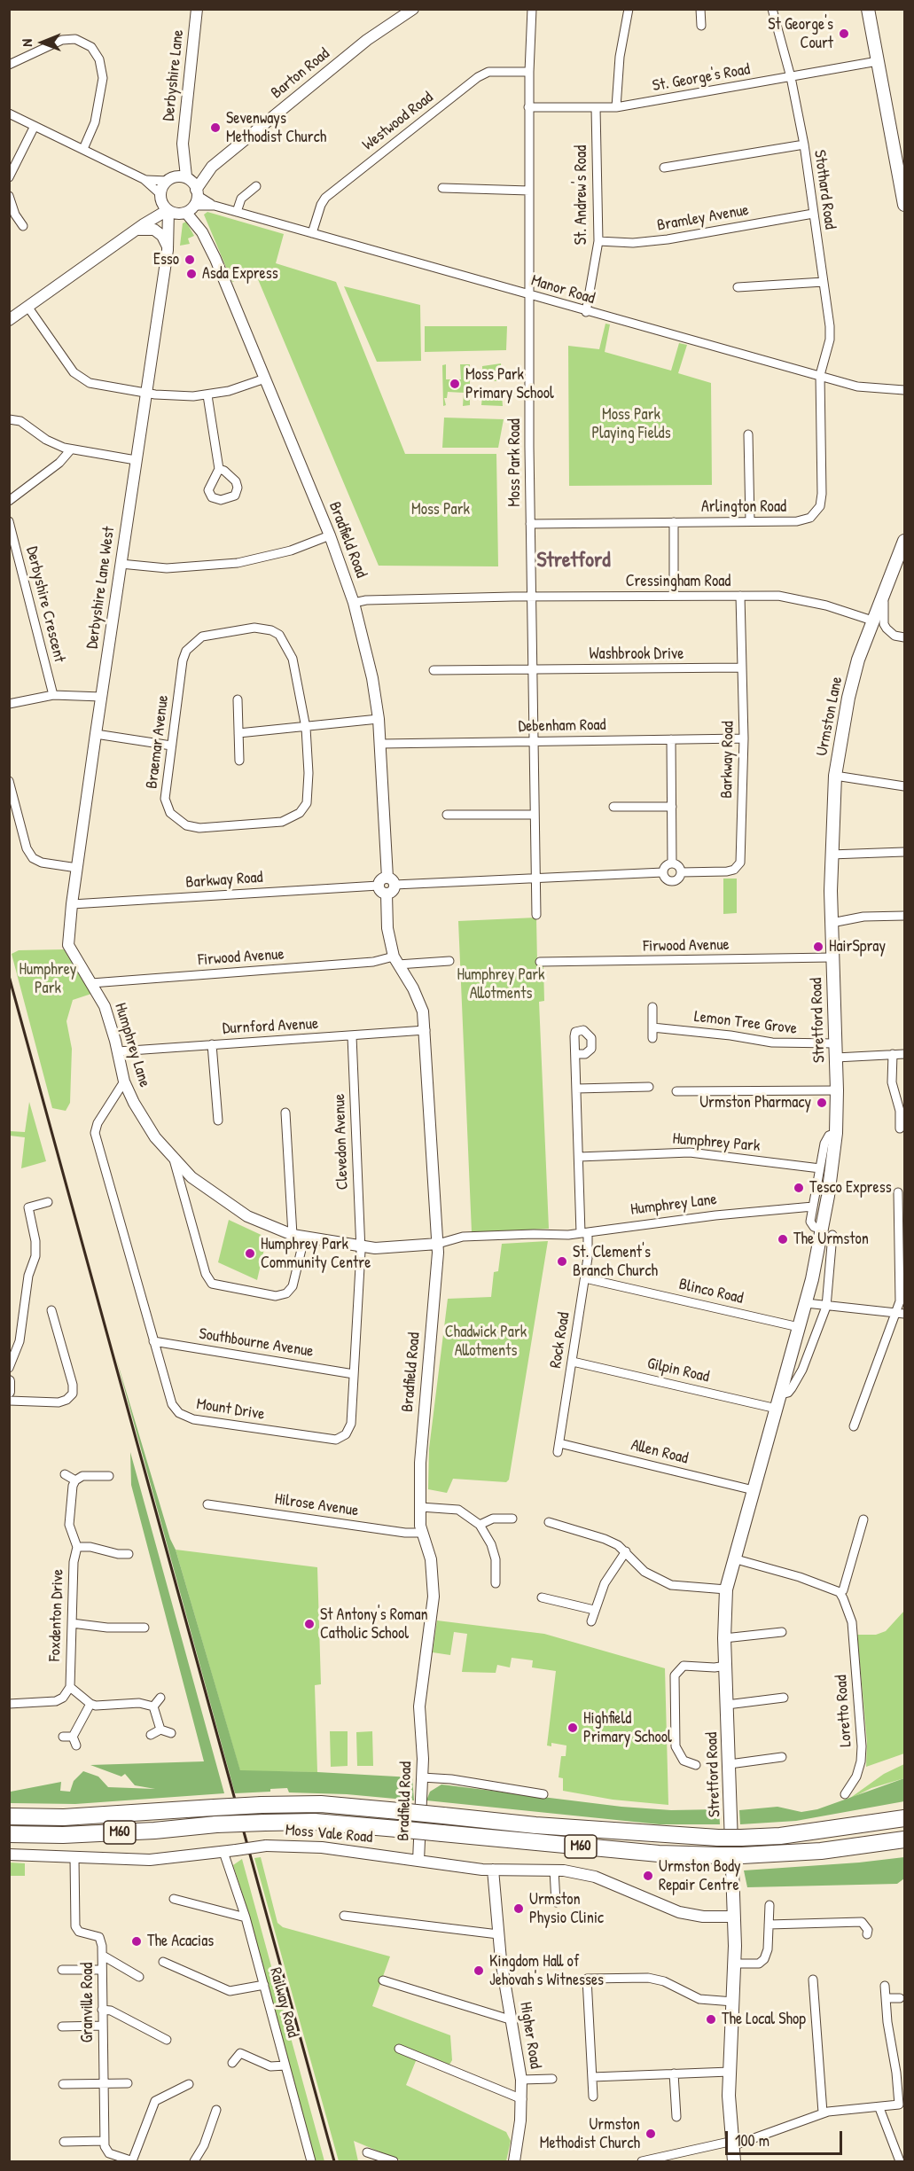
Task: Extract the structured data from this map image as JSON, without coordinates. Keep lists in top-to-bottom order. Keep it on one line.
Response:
{"streets":{"highway":["M60"],"main road":["Urmston Lane","Stretford Road"],"street":["Barton Road","Derbyshire Lane","St. George's Road","Westwood Road","Stothard Road","St. Andrew's Road","Bramley Avenue","Manor Road","Moss Park Road","Arlington Road","Bradfield Road","Cressingham Road","Derbyshire Lane West","Derbyshire Crescent","Washbrook Drive","Debenham Road","Braemar Avenue","Barkway Road","Firwood Avenue","Lemon Tree Grove","Durnford Avenue","Humphrey Lane","Clevedon Avenue","Humphrey Park","Blinco Road","Rock Road","Southbourne Avenue","Gilpin Road","Mount Drive","Allen Road","Hilrose Avenue","Foxdenton Drive","Loretto Road","Moss Vale Road","Granville Road","Railway Road","Higher Road"]},"crossings":[["Barton Road","Derbyshire Lane"],["Barton Road","Manor Road"],["Barton Road","Bradfield Road"],["Barton Road","Derbyshire Lane West"],["Derbyshire Lane","Bradfield Road"],["St. George's Road","Stothard Road"],["St. George's Road","St. Andrew's Road"],["St. George's Road","Moss Park Road"],["Westwood Road","Manor Road"],["Westwood Road","Moss Park Road"],["Stothard Road","Bramley Avenue"],["Stothard Road","Manor Road"],["Stothard Road","Arlington Road"],["St. Andrew's Road","Bramley Avenue"],["St. Andrew's Road","Manor Road"],["Manor Road","Moss Park Road"],["Manor Road","Arlington Road"],["Manor Road","Bradfield Road"],["Manor Road","Derbyshire Lane West"],["Moss Park Road","Arlington Road"],["Moss Park Road","Cressingham Road"],["Moss Park Road","Washbrook Drive"],["Moss Park Road","Debenham Road"],["Moss Park Road","Barkway Road"],["Bradfield Road","Cressingham Road"],["Bradfield Road","Derbyshire Lane West"],["Bradfield Road","Debenham Road"],["Bradfield Road","Barkway Road"],["Bradfield Road","Firwood Avenue"],["Bradfield Road","Durnford Avenue"],["Bradfield Road","Humphrey Lane"],["Bradfield Road","Hilrose Avenue"],["Bradfield Road","Moss Vale Road"],["Cressingham Road","Urmston Lane"],["Cressingham Road","Barkway Road"],["Derbyshire Lane West","Barkway Road"],["Derbyshire Lane West","Humphrey Lane"],["Washbrook Drive","Barkway Road"],["Urmston Lane","Stretford Road"],["Debenham Road","Barkway Road"],["Firwood Avenue","Stretford Road"],["Firwood Avenue","Humphrey Lane"],["Stretford Road","Lemon Tree Grove"],["Stretford Road","Blinco Road"],["Stretford Road","Gilpin Road"],["Stretford Road","Allen Road"],["Stretford Road","Moss Vale Road"],["Durnford Avenue","Humphrey Lane"],["Durnford Avenue","Clevedon Avenue"],["Humphrey Lane","Clevedon Avenue"],["Humphrey Lane","Rock Road"],["Humphrey Lane","Mount Drive"],["Clevedon Avenue","Mount Drive"],["Blinco Road","Rock Road"],["Rock Road","Gilpin Road"],["Rock Road","Allen Road"],["Southbourne Avenue","Mount Drive"],["Moss Vale Road","Granville Road"],["Moss Vale Road","Railway Road"],["Moss Vale Road","Higher Road"]],"districts":["Stretford"],"parks":["Moss Park Playing Fields","Moss Park","Humphrey Park","Humphrey Park Allotments","Chadwick Park Allotments"],"places":["St George's Court","Sevenways Methodist Church","Esso","Asda Express","Moss Park Primary School","HairSpray","Urmston Pharmacy","Tesco Express","The Urmston","Humphrey Park Community Centre","St. Clement's Branch Church","St Antony's Roman Catholic School","Highfield Primary School","Urmston Body Repair Centre","Urmston Physio Clinic","The Acacias","Kingdom Hall of Jehovah's Witnesses","The Local Shop","Urmston Methodist Church"],"scale_bar":"100 m","north":"left"}
